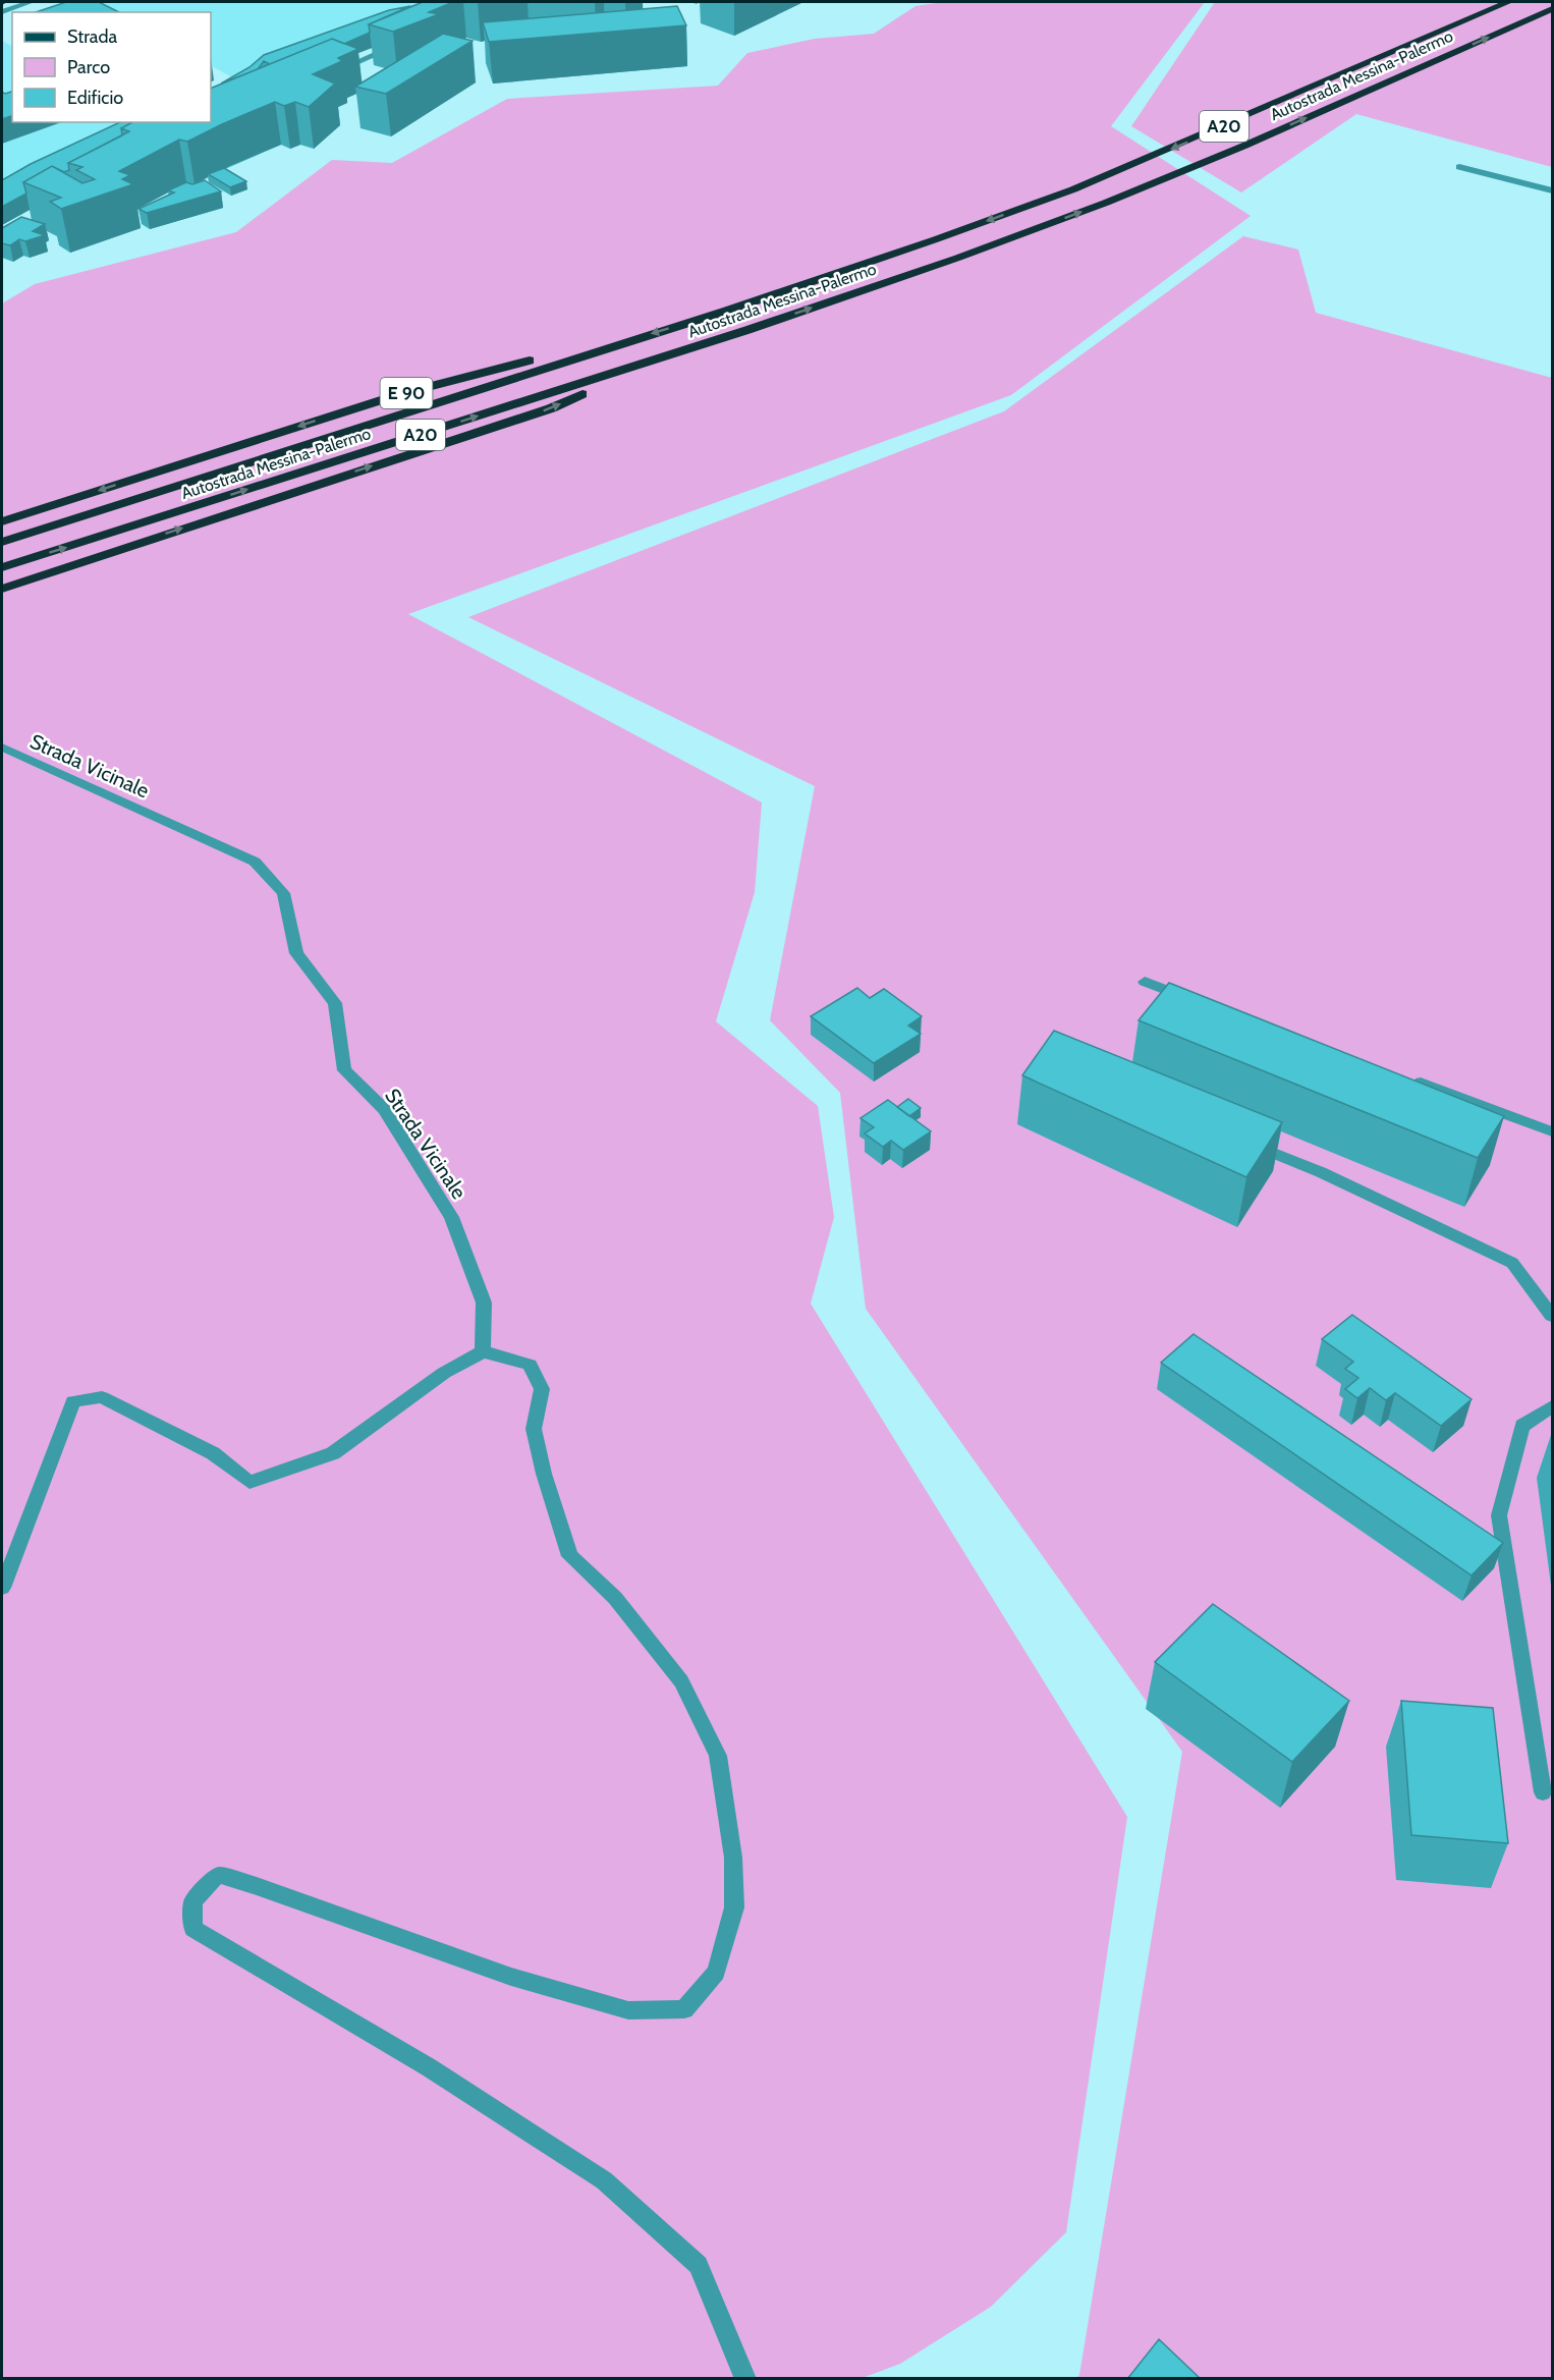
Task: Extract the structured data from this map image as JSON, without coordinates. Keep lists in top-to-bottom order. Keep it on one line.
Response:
{"streets":{"highway":["Autostrada Messina-Palermo","A20","E 90"],"street":["Strada Vicinale"]},"crossings":[["Autostrada Messina-Palermo","E 90"]],"legend":["Strada","Parco","Edificio"]}
